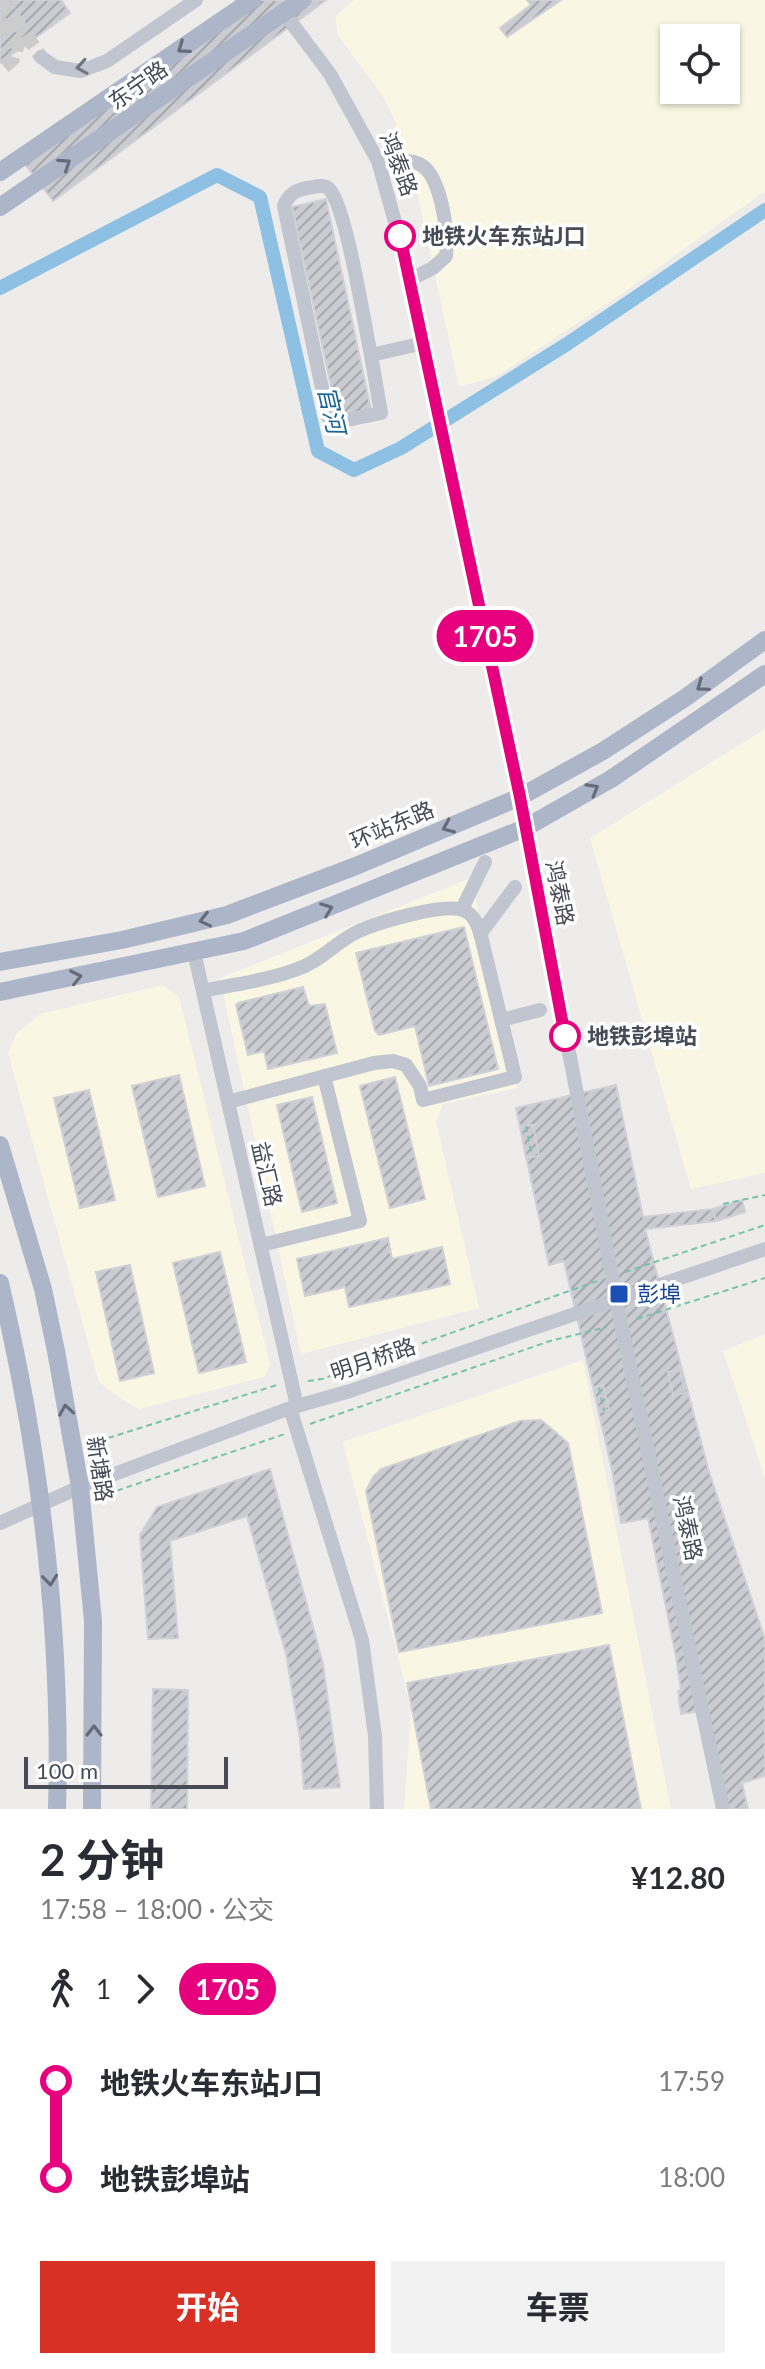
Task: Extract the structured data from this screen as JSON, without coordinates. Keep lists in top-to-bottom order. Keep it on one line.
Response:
{"streets":{"main road":["东宁路","环站东路","新塘路"],"street":["鸿泰路","益汇路","明月桥路"]},"crossings":[["东宁路","鸿泰路"],["鸿泰路","环站东路"],["鸿泰路","明月桥路"],["益汇路","明月桥路"],["明月桥路","新塘路"]],"water":["官河"],"places":{"other":["地铁火车东站J口","地铁彭埠站"],"transit":["彭埠"]},"lines":["bus line 1705"],"scale_bar":"100 m","page":{"on_map":"1705","scale":"100 m","heading":["2 分钟","17:58 – 18:00 · 公交","¥12.80"],"legs":["1","1705"],"list":[{"name":"地铁火车东站J口","value":"17:59"},{"name":"地铁彭埠站","value":"18:00"}],"buttons":["开始","车票"]}}
